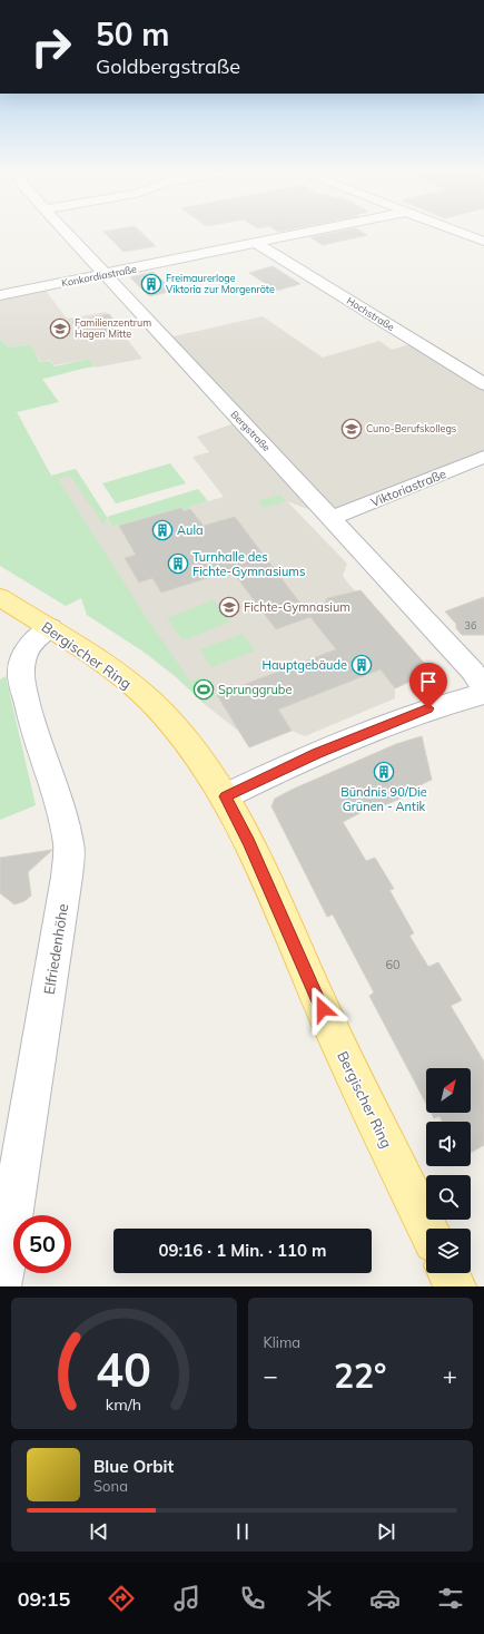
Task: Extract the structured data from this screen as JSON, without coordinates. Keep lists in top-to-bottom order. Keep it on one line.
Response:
{"streets":{"main road":["Bergischer Ring"],"street":["Konkordiastraße","Hochstraße","Bergstraße","Viktoriastraße","Elfriedenhöhe"]},"crossings":[["Konkordiastraße","Hochstraße"],["Konkordiastraße","Bergstraße"],["Bergstraße","Viktoriastraße"],["Bergischer Ring","Elfriedenhöhe"]],"places":{"building":["Freimaurerloge Viktoria zur Morgenröte","Aula","Turnhalle des Fichte-Gymnasiums","Hauptgebäude","Bündnis 90/Die Grünen - Antik"],"school or university":["Familienzentrum Hagen Mitte","Cuno-Berufskollegs","Fichte-Gymnasium"],"sports":["Sprunggrube"]},"house_numbers":["36","60"],"north":"top right","page":{"turn":["50 m","Goldbergstraße"],"limit":"50","trip":"09:16 · 1 Min. · 110 m","tile":"Klima","heat":["−","22°","+"],"song":["Blue Orbit","Sona"],"tabs":"09:15","gauge":["40","km/h"]}}
